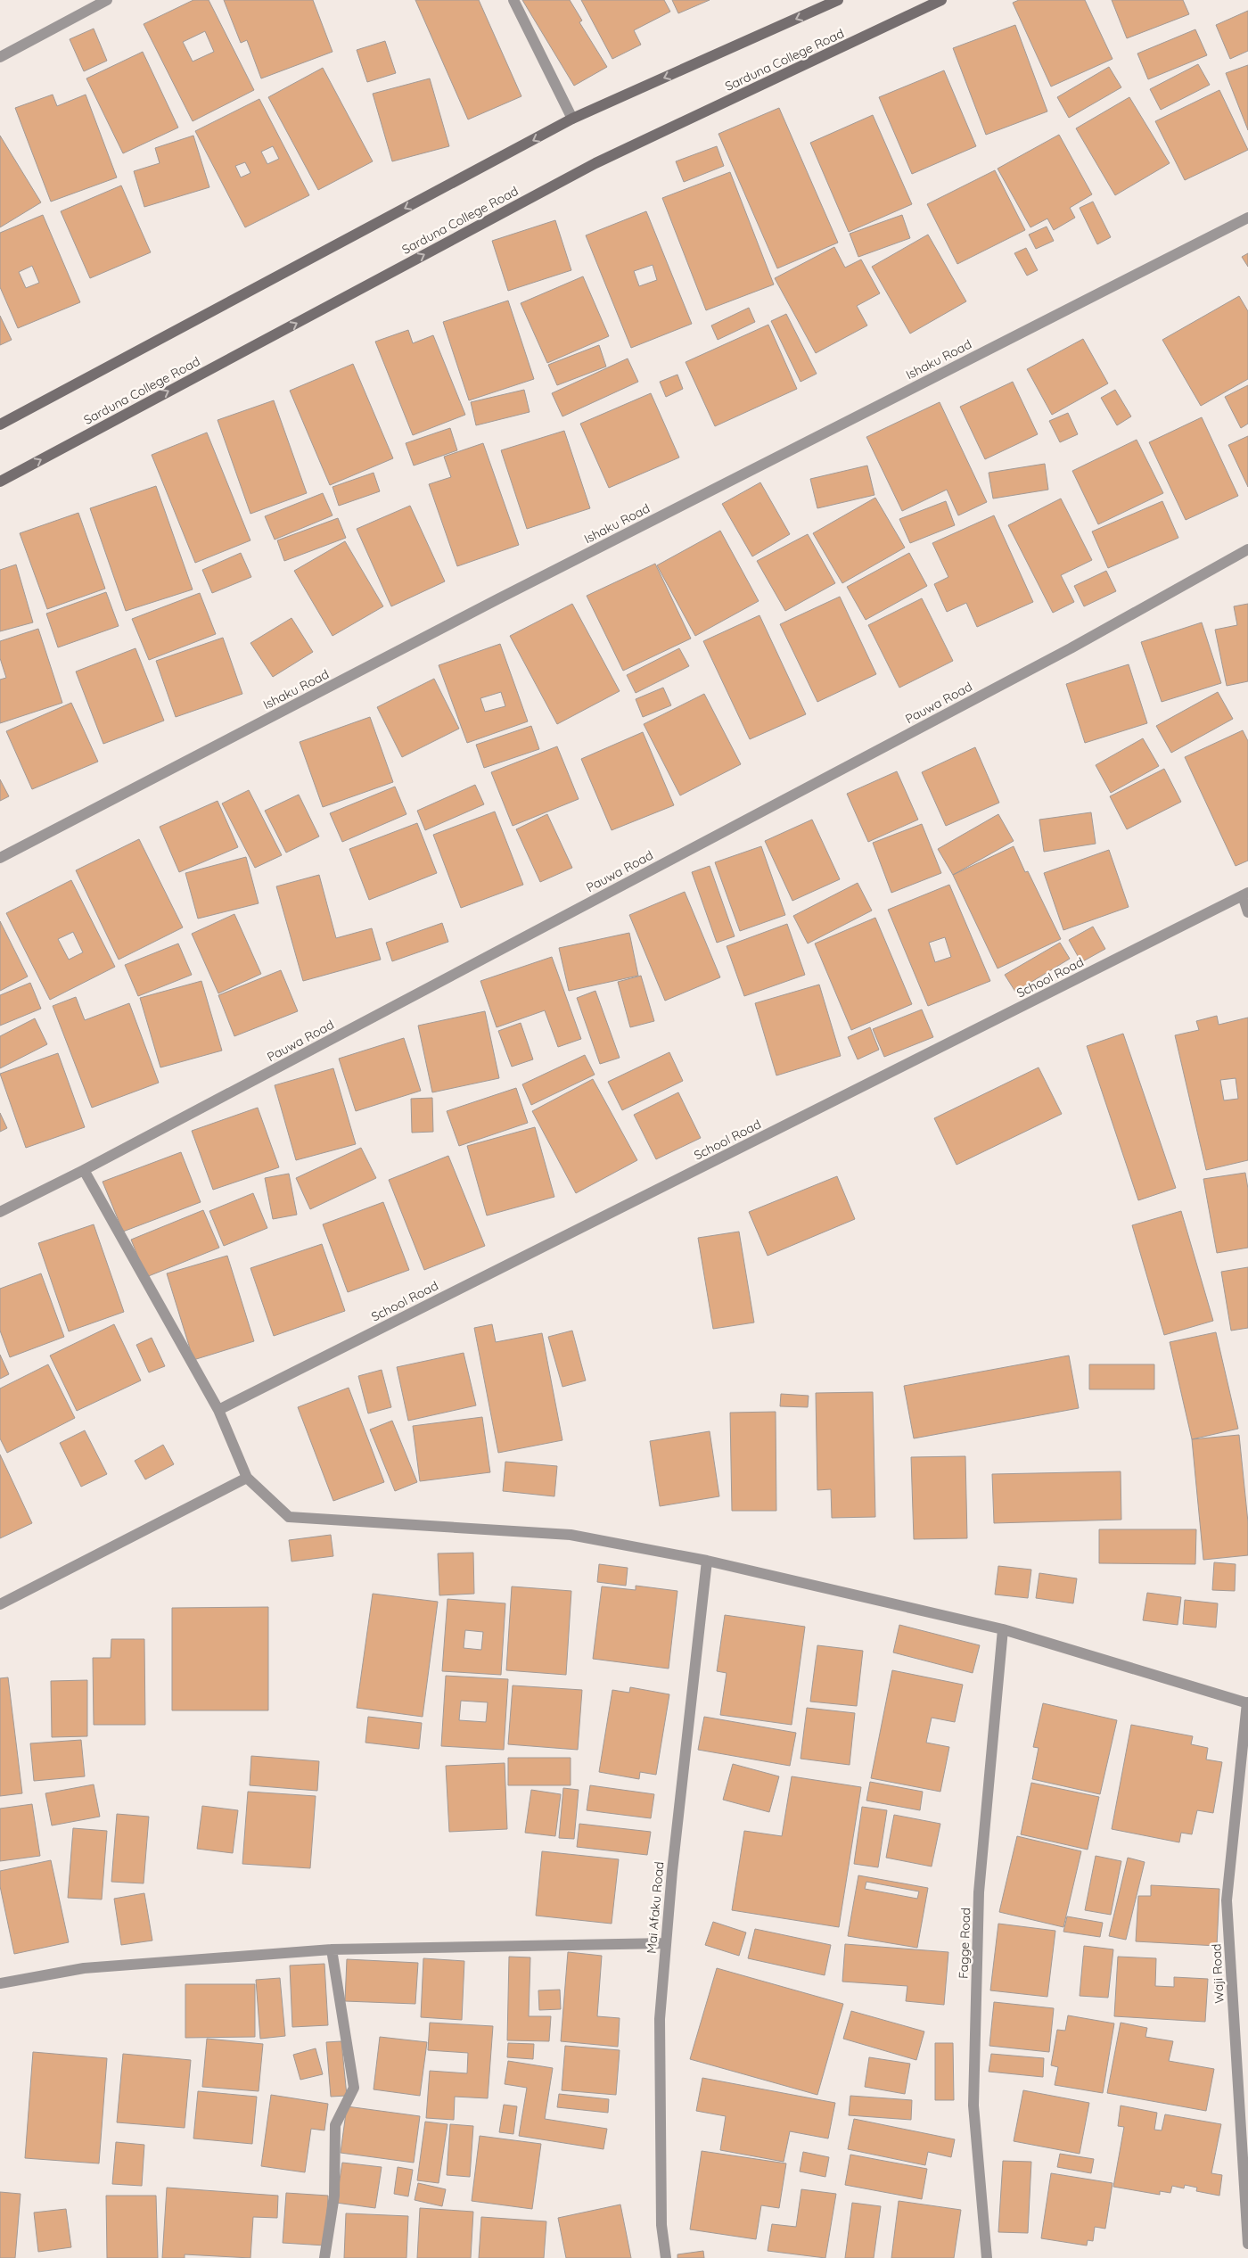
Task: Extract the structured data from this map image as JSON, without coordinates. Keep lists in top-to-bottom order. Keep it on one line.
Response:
{"streets":{"street":["Sarduna College Road","Ishaku Road","Pauwa Road","School Road","Mai Afaku Road","Fagge Road","Waji Road"]}}
